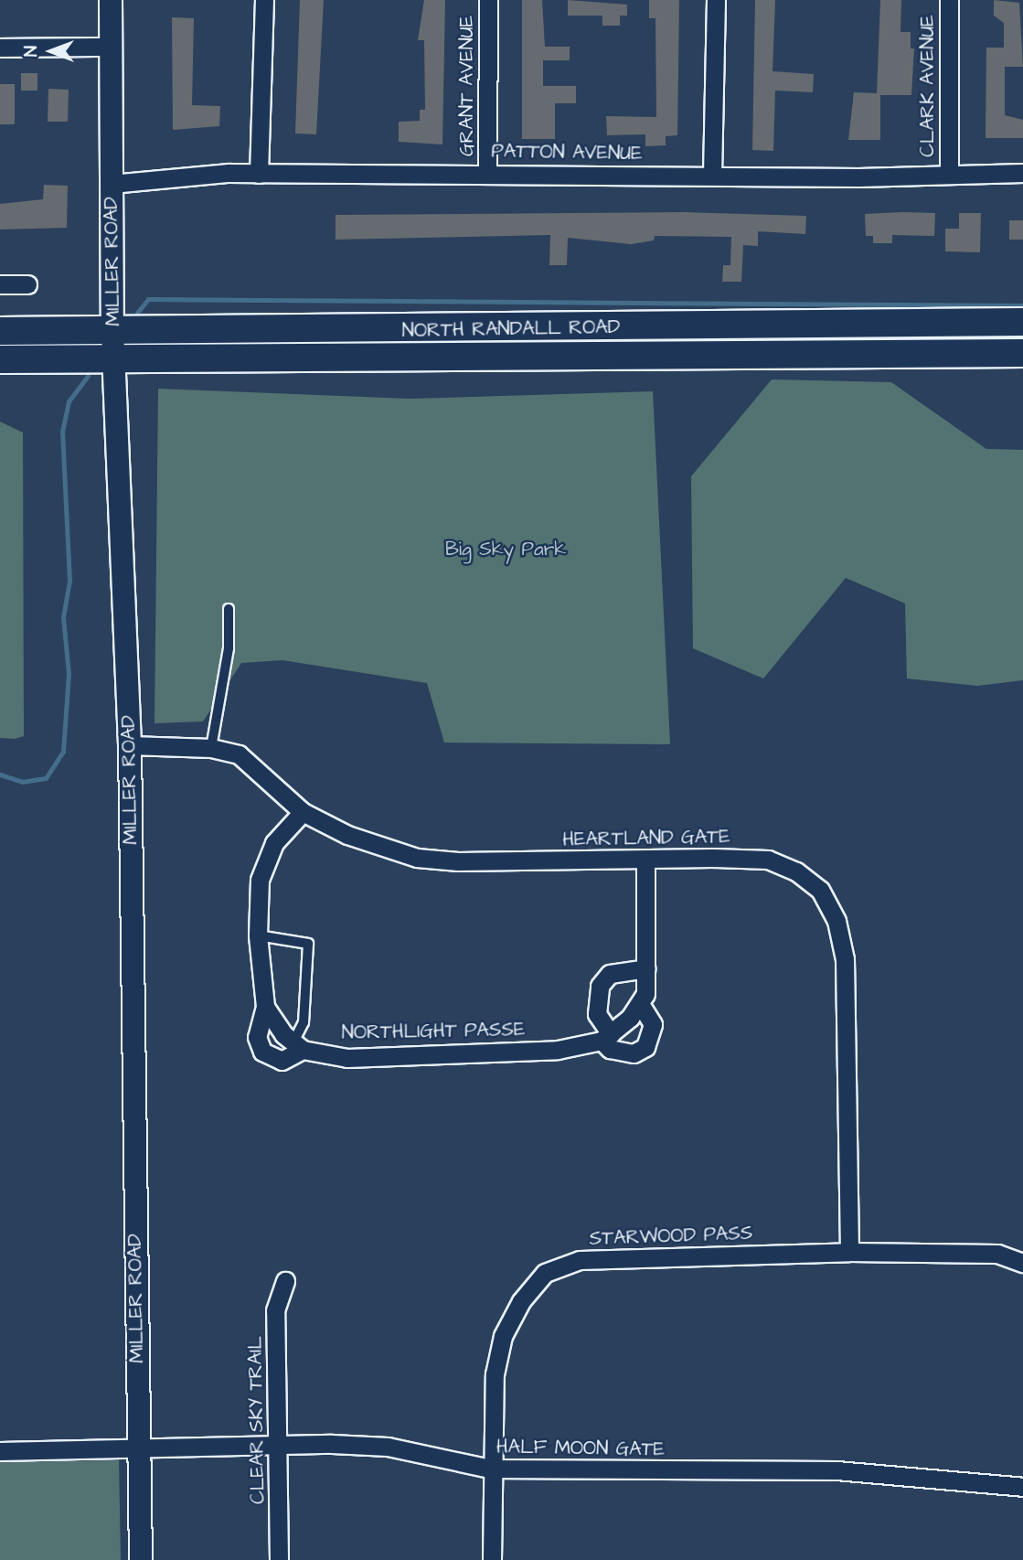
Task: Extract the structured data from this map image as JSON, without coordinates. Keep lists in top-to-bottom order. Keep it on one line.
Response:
{"streets":{"main road":["NORTH RANDALL ROAD"],"street":["GRANT AVENUE","CLARK AVENUE","PATTON AVENUE","MILLER ROAD","HEARTLAND GATE","NORTHLIGHT PASSE","STARWOOD PASS","CLEAR SKY TRAIL","HALF MOON GATE"]},"crossings":[["GRANT AVENUE","PATTON AVENUE"],["CLARK AVENUE","PATTON AVENUE"],["PATTON AVENUE","MILLER ROAD"],["MILLER ROAD","NORTH RANDALL ROAD"],["MILLER ROAD","HEARTLAND GATE"],["MILLER ROAD","HALF MOON GATE"],["HEARTLAND GATE","STARWOOD PASS"],["STARWOOD PASS","HALF MOON GATE"],["CLEAR SKY TRAIL","HALF MOON GATE"]],"parks":["Big Sky Park"],"north":"left"}
